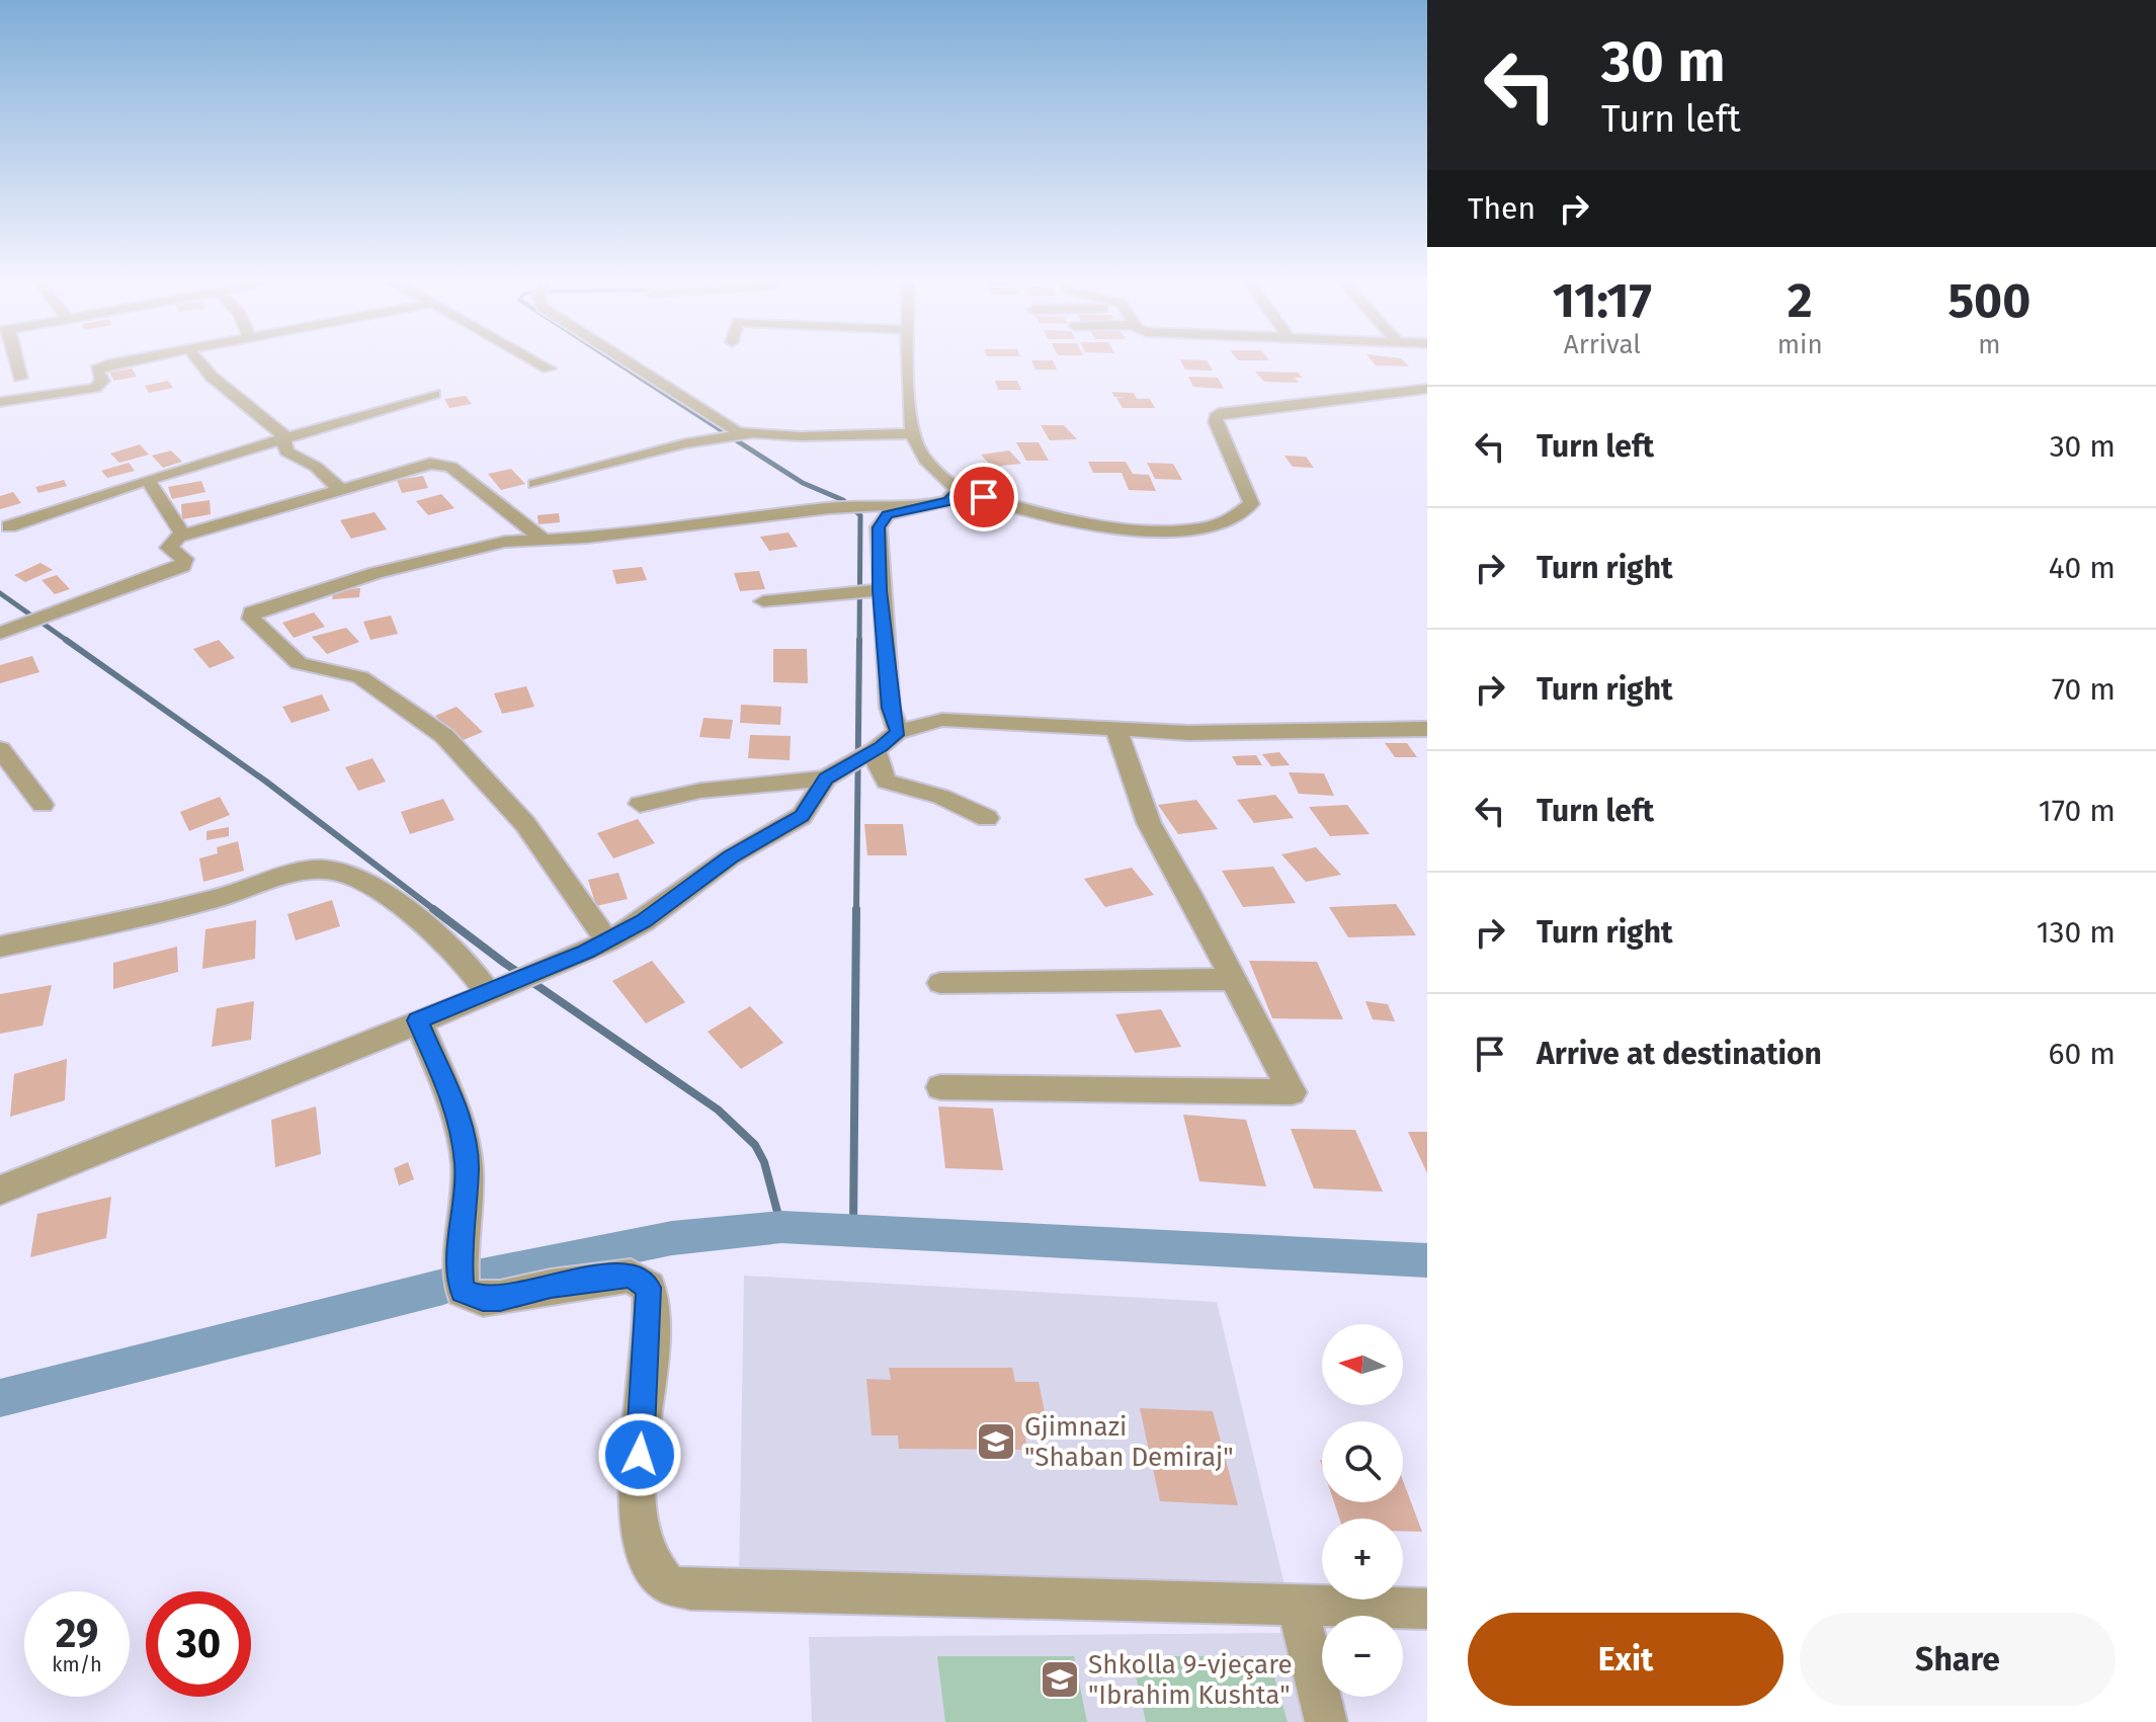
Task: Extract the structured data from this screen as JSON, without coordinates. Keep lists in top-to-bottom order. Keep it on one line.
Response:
{"places":{"school or university":["Gjimnazi \"Shaban Demiraj\"","Shkolla 9-vjeçare \"Ibrahim Kushta\""]},"north":"left","page":{"turn":["30 m","Turn left"],"then":"Then","eta":["11:17","Arrival","2","min","500","m"],"list":[{"name":"Turn left","value":"30 m"},{"name":"Turn right","value":"40 m"},{"name":"Turn right","value":"70 m"},{"name":"Turn left","value":"170 m"},{"name":"Turn right","value":"130 m"},{"name":"Arrive at destination","value":"60 m"}],"map_buttons":["+","−"],"speed":"29 km/h","limit":"30","buttons":["Exit","Share"]}}
